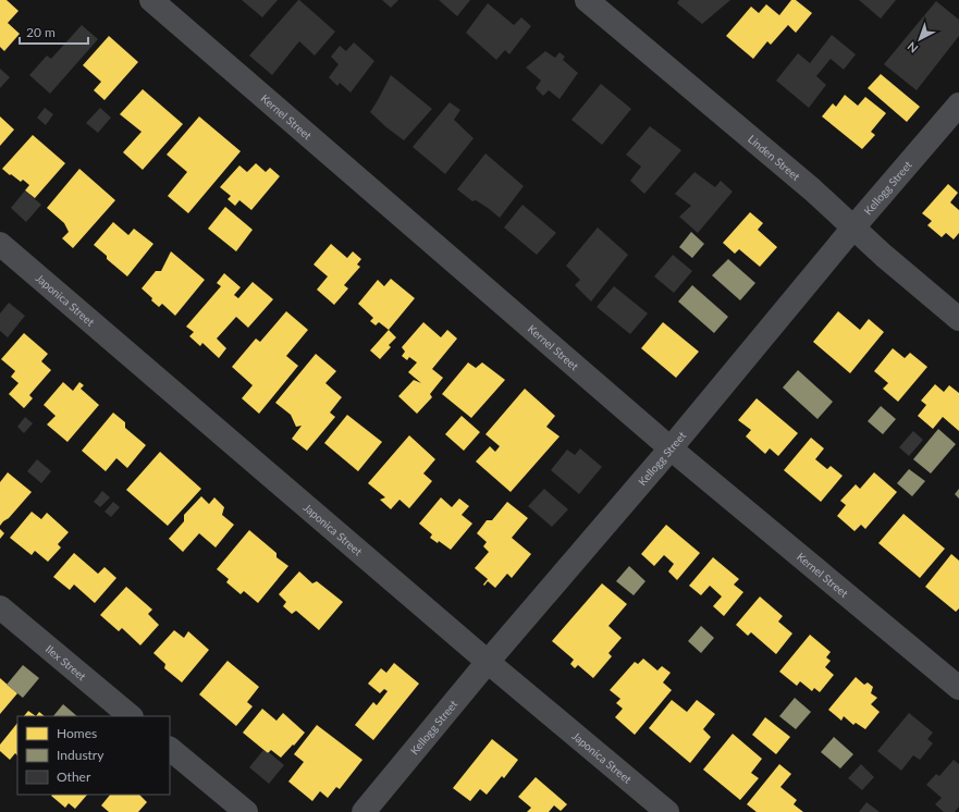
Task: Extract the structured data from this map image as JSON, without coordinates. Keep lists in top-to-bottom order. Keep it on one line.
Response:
{"streets":{"street":["Kernel Street","Linden Street","Kellogg Street","Japonica Street","Ilex Street"]},"crossings":[["Kernel Street","Kellogg Street"],["Linden Street","Kellogg Street"],["Kellogg Street","Japonica Street"]],"legend":["Homes","Industry","Other"],"scale_bar":"20 m","north":"bottom left"}
